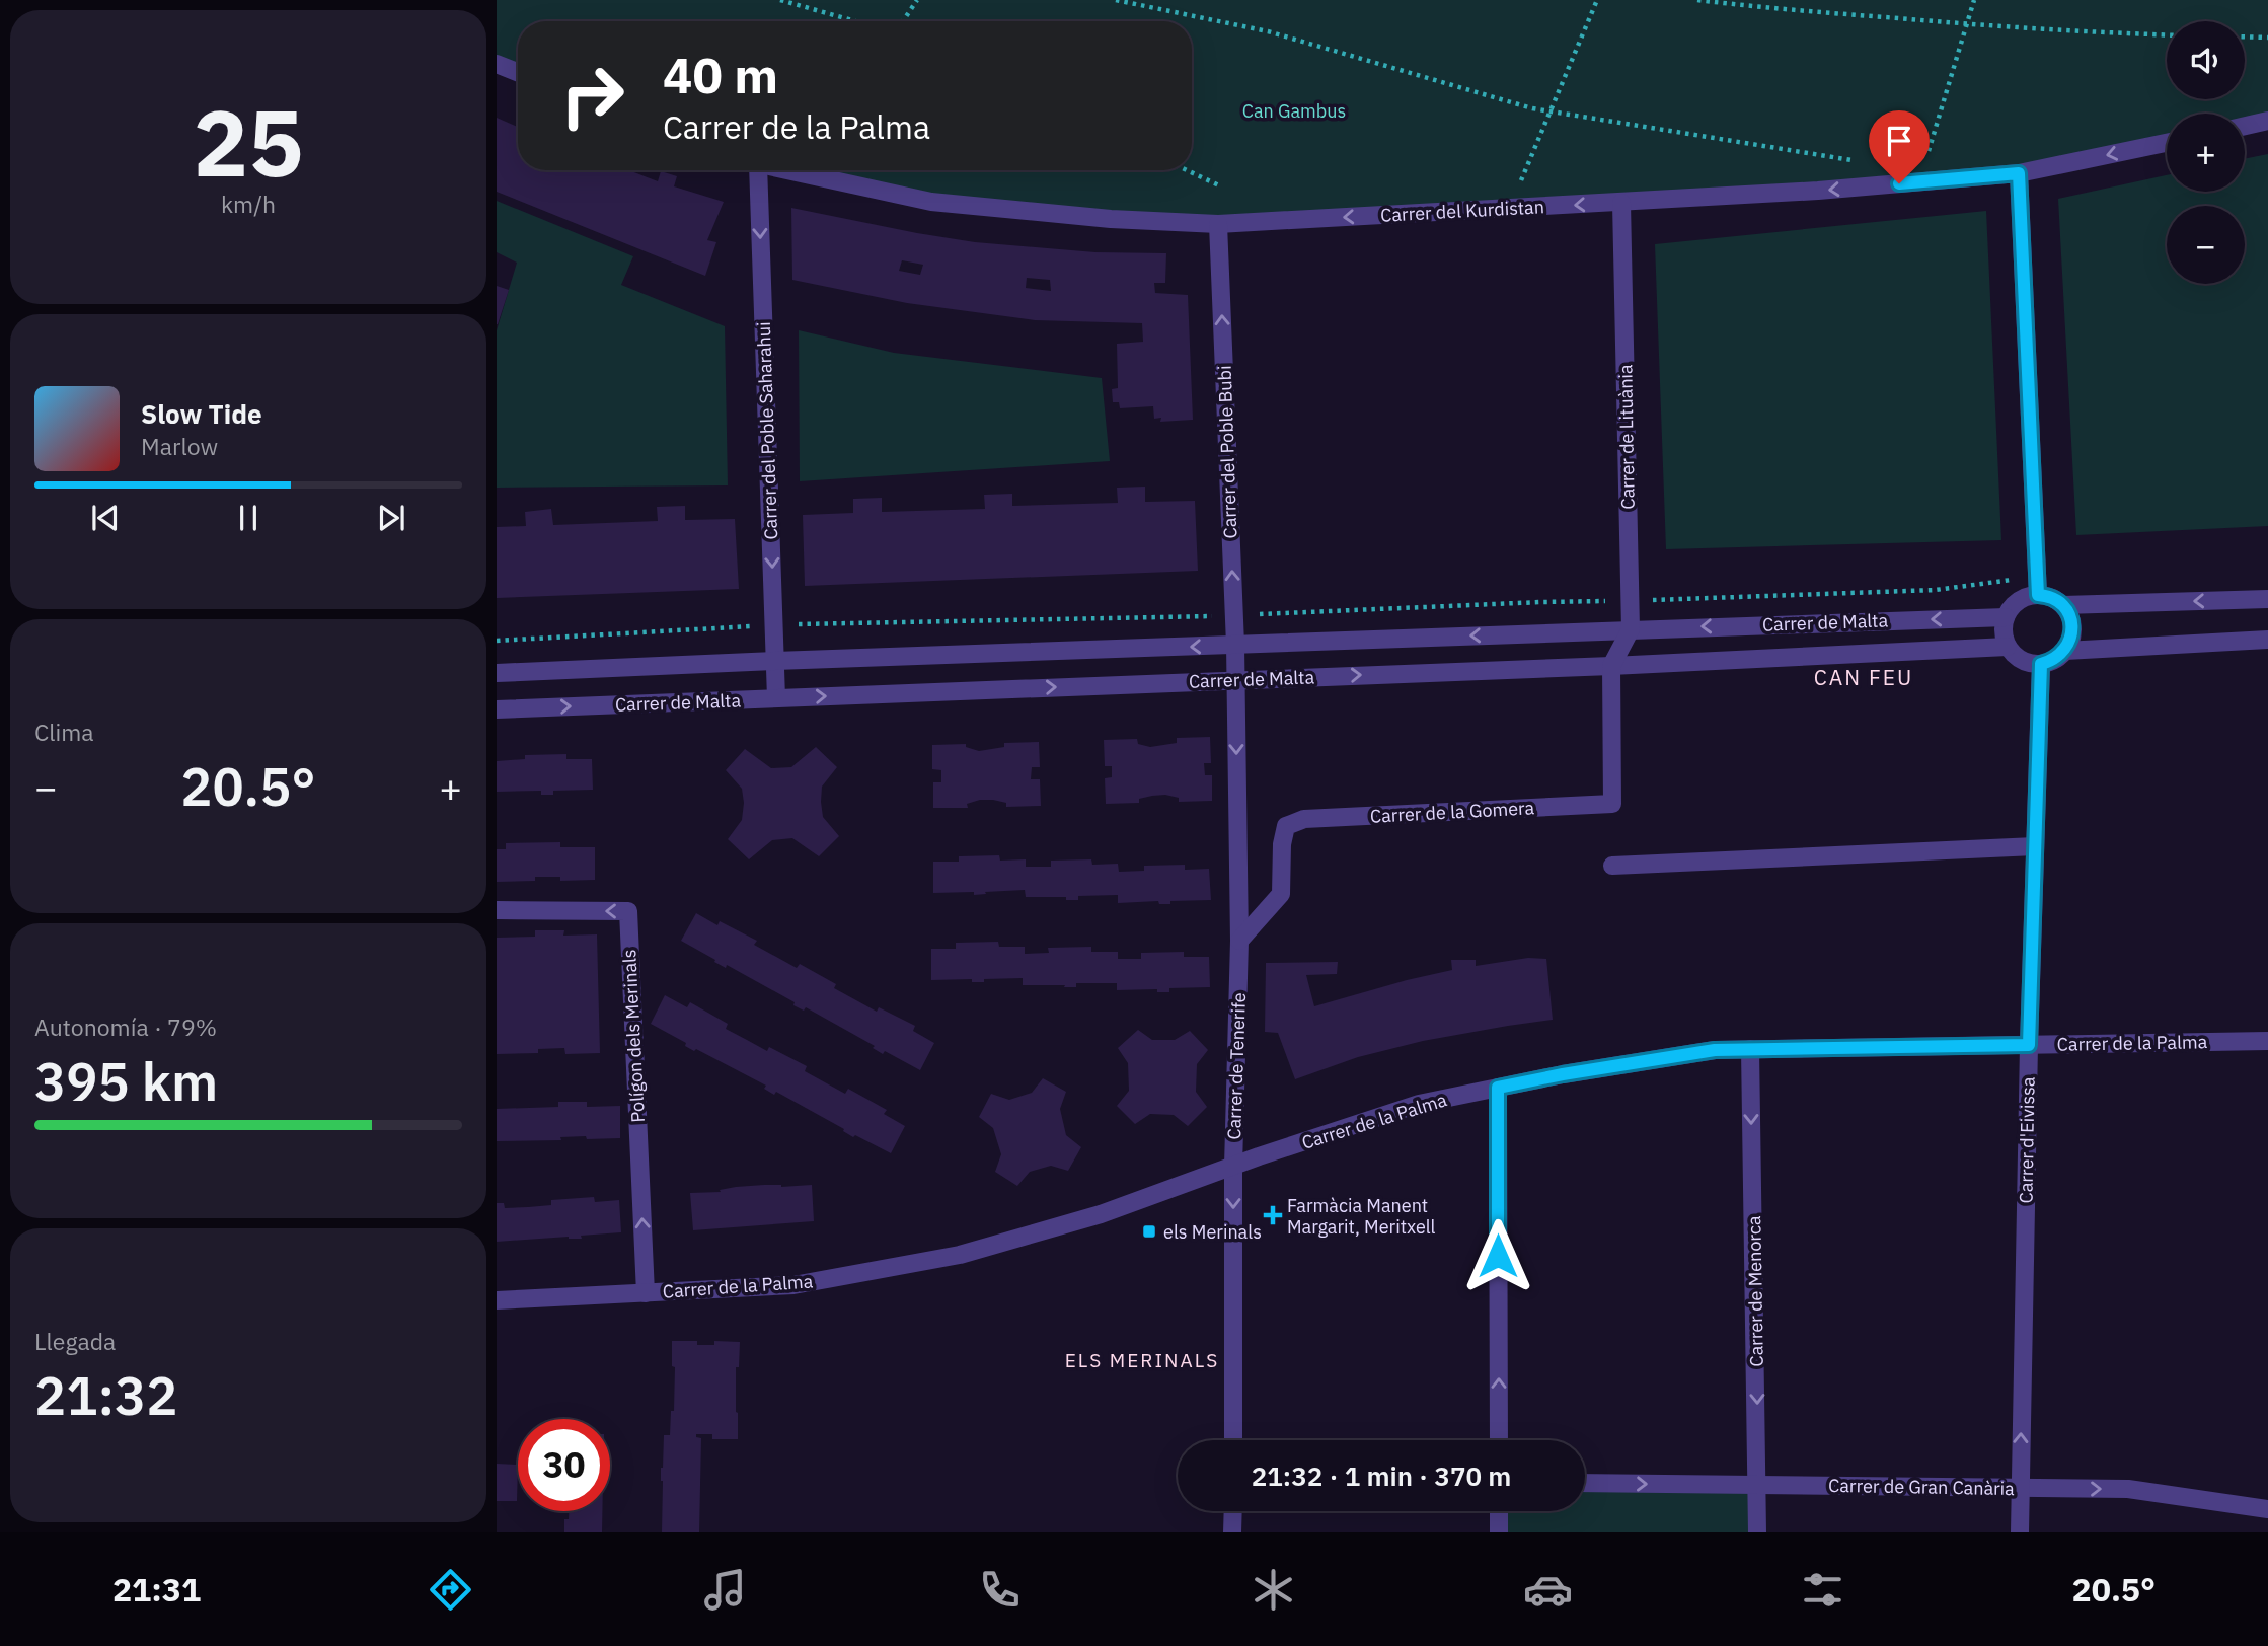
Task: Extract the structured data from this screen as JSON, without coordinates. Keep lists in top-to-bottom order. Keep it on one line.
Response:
{"streets":{"street":["Carrer del Kurdistan","Carrer del Poble Saharahui","Carrer de Lituània","Carrer del Poble Bubi","Carrer de Malta","Carrer de la Gomera","Polígon dels Merinals","Carrer de la Palma","Carrer de Tenerife","Carrer d'Eivissa","Carrer de Menorca","Carrer de Gran Canària"]},"crossings":[["Carrer del Kurdistan","Carrer de Lituània"],["Carrer del Kurdistan","Carrer del Poble Bubi"],["Carrer del Poble Saharahui","Carrer de Malta"],["Carrer de Lituània","Carrer de Malta"],["Carrer de Lituània","Carrer de la Gomera"],["Carrer del Poble Bubi","Carrer de Malta"],["Carrer del Poble Bubi","Carrer de Tenerife"],["Carrer de Malta","Carrer de la Gomera"],["Carrer de Malta","Carrer de Tenerife"],["Carrer de Malta","Carrer d'Eivissa"],["Carrer de la Gomera","Carrer de Tenerife"],["Polígon dels Merinals","Carrer de la Palma"],["Carrer de la Palma","Carrer de Tenerife"],["Carrer de la Palma","Carrer d'Eivissa"],["Carrer de la Palma","Carrer de Menorca"],["Carrer d'Eivissa","Carrer de Gran Canària"],["Carrer de Menorca","Carrer de Gran Canària"]],"one_way":["Carrer del Kurdistan","Carrer del Poble Saharahui","Carrer del Poble Bubi","Carrer de Tenerife","Carrer d'Eivissa","Carrer de Menorca","Carrer de Gran Canària"],"districts":["CAN FEU","ELS MERINALS"],"parks":["Can Gambus"],"places":{"health":["Farmàcia Manent Margarit, Meritxell"],"transit":["els Merinals"]},"page":{"tile":[["25","km/h"],"Clima",["Autonomía · 79%","395 km"],["Llegada","21:32"]],"map_buttons":["+","−"],"turn":["40 m","Carrer de la Palma"],"song":["Slow Tide","Marlow"],"heat":["−","20.5°","+"],"limit":"30","trip":"21:32 · 1 min · 370 m","tabs":["21:31","20.5°"]}}
